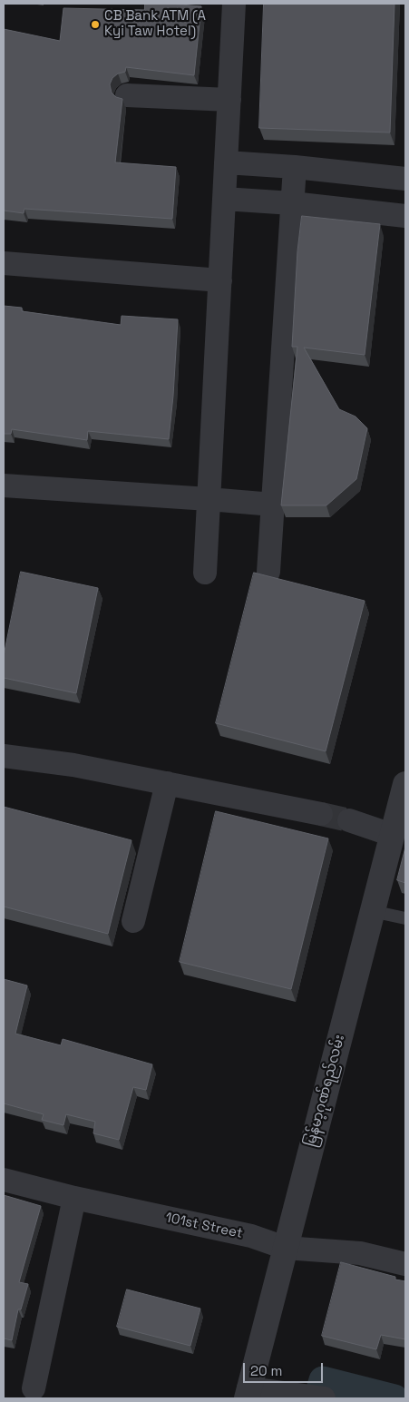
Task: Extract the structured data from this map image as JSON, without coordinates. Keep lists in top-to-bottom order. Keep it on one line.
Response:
{"streets":{"street":["မြန်မာ့ဂုဏ်ရည်လမ်း","101st Street"]},"crossings":[["မြန်မာ့ဂုဏ်ရည်လမ်း","101st Street"]],"places":["CB Bank ATM (A Kyi Taw Hotel)"],"scale_bar":"20 m"}
